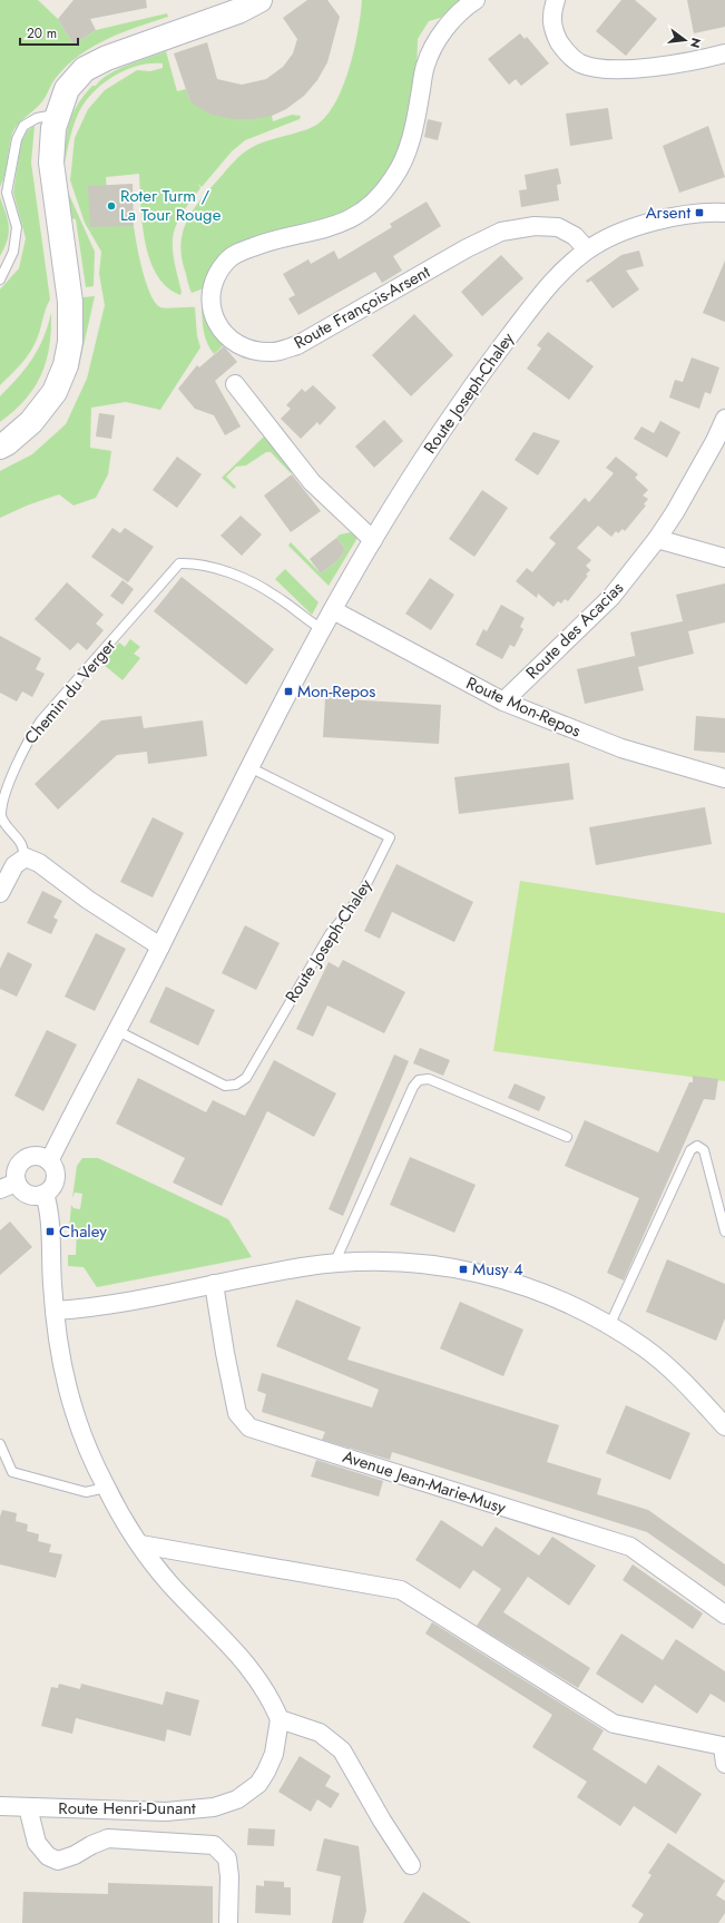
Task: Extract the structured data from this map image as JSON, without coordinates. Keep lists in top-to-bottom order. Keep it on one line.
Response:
{"streets":{"street":["Route François-Arsent","Route Joseph-Chaley","Route des Acacias","Route Mon-Repos","Avenue Jean-Marie-Musy","Route Henri-Dunant"],"lane":["Chemin du Verger"]},"crossings":[["Route François-Arsent","Route Joseph-Chaley"],["Route Joseph-Chaley","Chemin du Verger"],["Route Joseph-Chaley","Route Mon-Repos"],["Route des Acacias","Route Mon-Repos"]],"places":{"other":["Roter Turm / La Tour Rouge"],"transit":["Arsent","Mon-Repos","Chaley","Musy 4"]},"scale_bar":"20 m","north":"right"}
